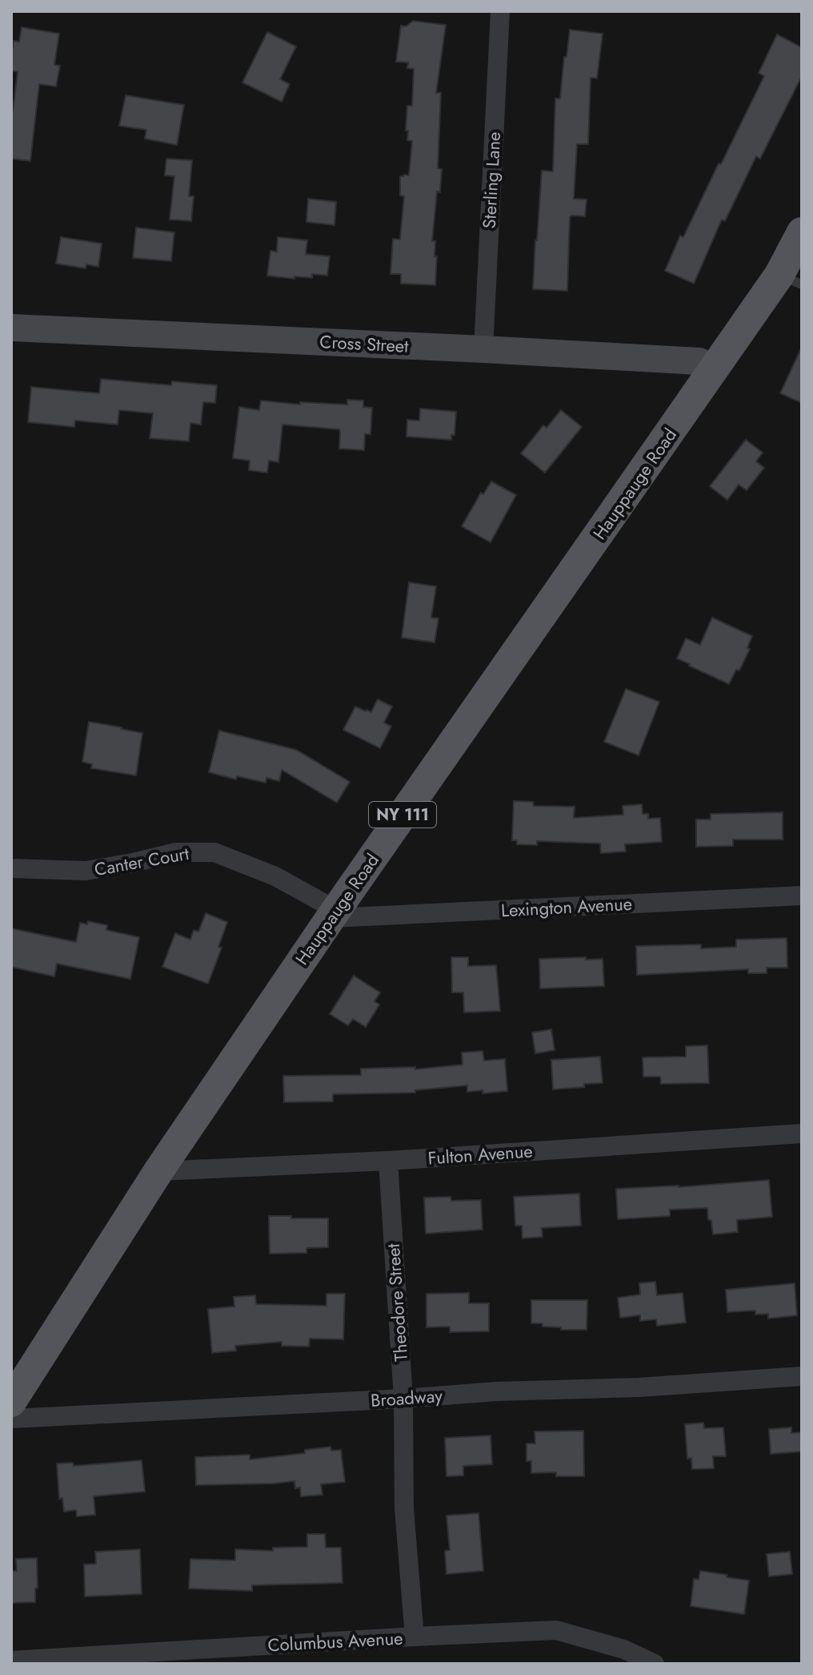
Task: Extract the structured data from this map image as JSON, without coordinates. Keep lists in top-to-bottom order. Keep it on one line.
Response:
{"streets":{"main road":["Hauppauge Road","NY 111"],"street":["Sterling Lane","Cross Street","Canter Court","Lexington Avenue","Fulton Avenue","Theodore Street","Broadway","Columbus Avenue"]},"crossings":[["Sterling Lane","Cross Street"],["Cross Street","Hauppauge Road"],["Hauppauge Road","Canter Court"],["Hauppauge Road","Lexington Avenue"],["Hauppauge Road","Fulton Avenue"],["Canter Court","Lexington Avenue"],["Fulton Avenue","Theodore Street"],["Theodore Street","Broadway"],["Theodore Street","Columbus Avenue"]]}
